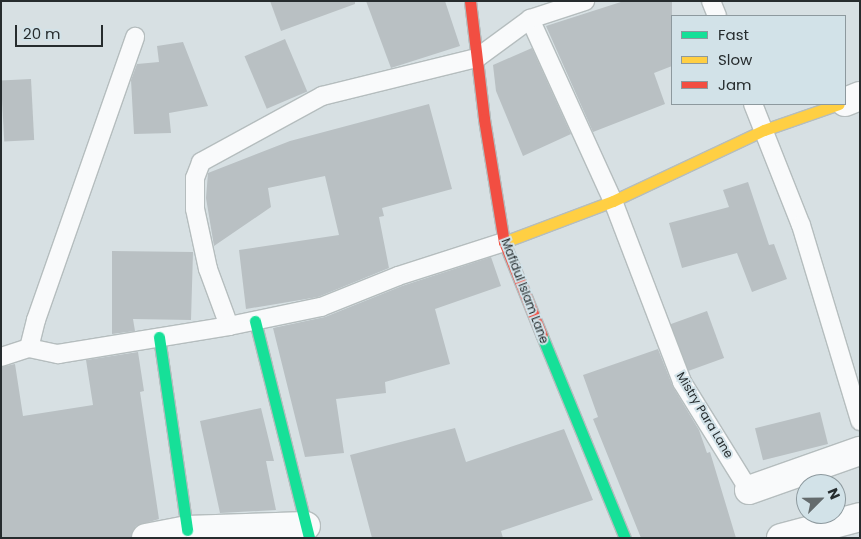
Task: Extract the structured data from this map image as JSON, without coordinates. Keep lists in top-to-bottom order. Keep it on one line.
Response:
{"streets":{"street":["Mafidul Islam Lane","Mistry Para Lane"]},"legend":["Fast","Slow","Jam"],"scale_bar":"20 m","north":"top right"}
